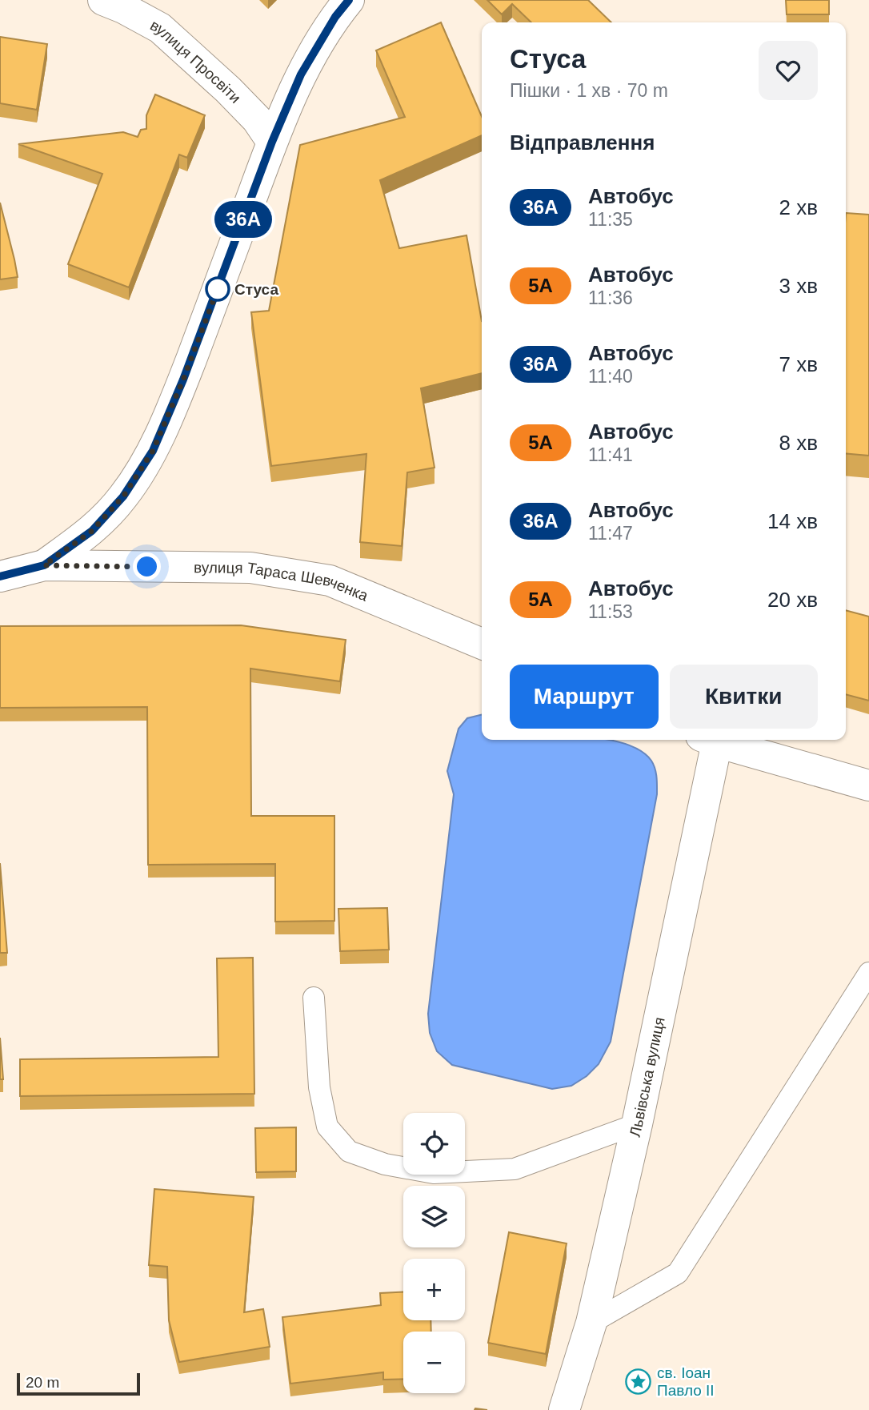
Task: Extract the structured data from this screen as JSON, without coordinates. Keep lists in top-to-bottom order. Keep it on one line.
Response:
{"streets":{"street":["вулиця Просвіти","вулиця Тараса Шевченка","Львівська вулиця"]},"places":{"other":["Стуса"],"place":["св. Іоан Павло ІІ"]},"lines":["bus line 36А"],"scale_bar":"20 m","page":{"on_map":"36А","heading":[["Стуса","Пішки · 1 хв · 70 m"],"Відправлення"],"list":[{"mark":"36А","name":"Автобус","note":"11:35","value":"2 хв"},{"mark":"5А","name":"Автобус","note":"11:36","value":"3 хв"},{"mark":"36А","name":"Автобус","note":"11:40","value":"7 хв"},{"mark":"5А","name":"Автобус","note":"11:41","value":"8 хв"},{"mark":"36А","name":"Автобус","note":"11:47","value":"14 хв"},{"mark":"5А","name":"Автобус","note":"11:53","value":"20 хв"}],"buttons":["Маршрут","Квитки"],"map_buttons":["+","−"],"scale":"20 m"}}
